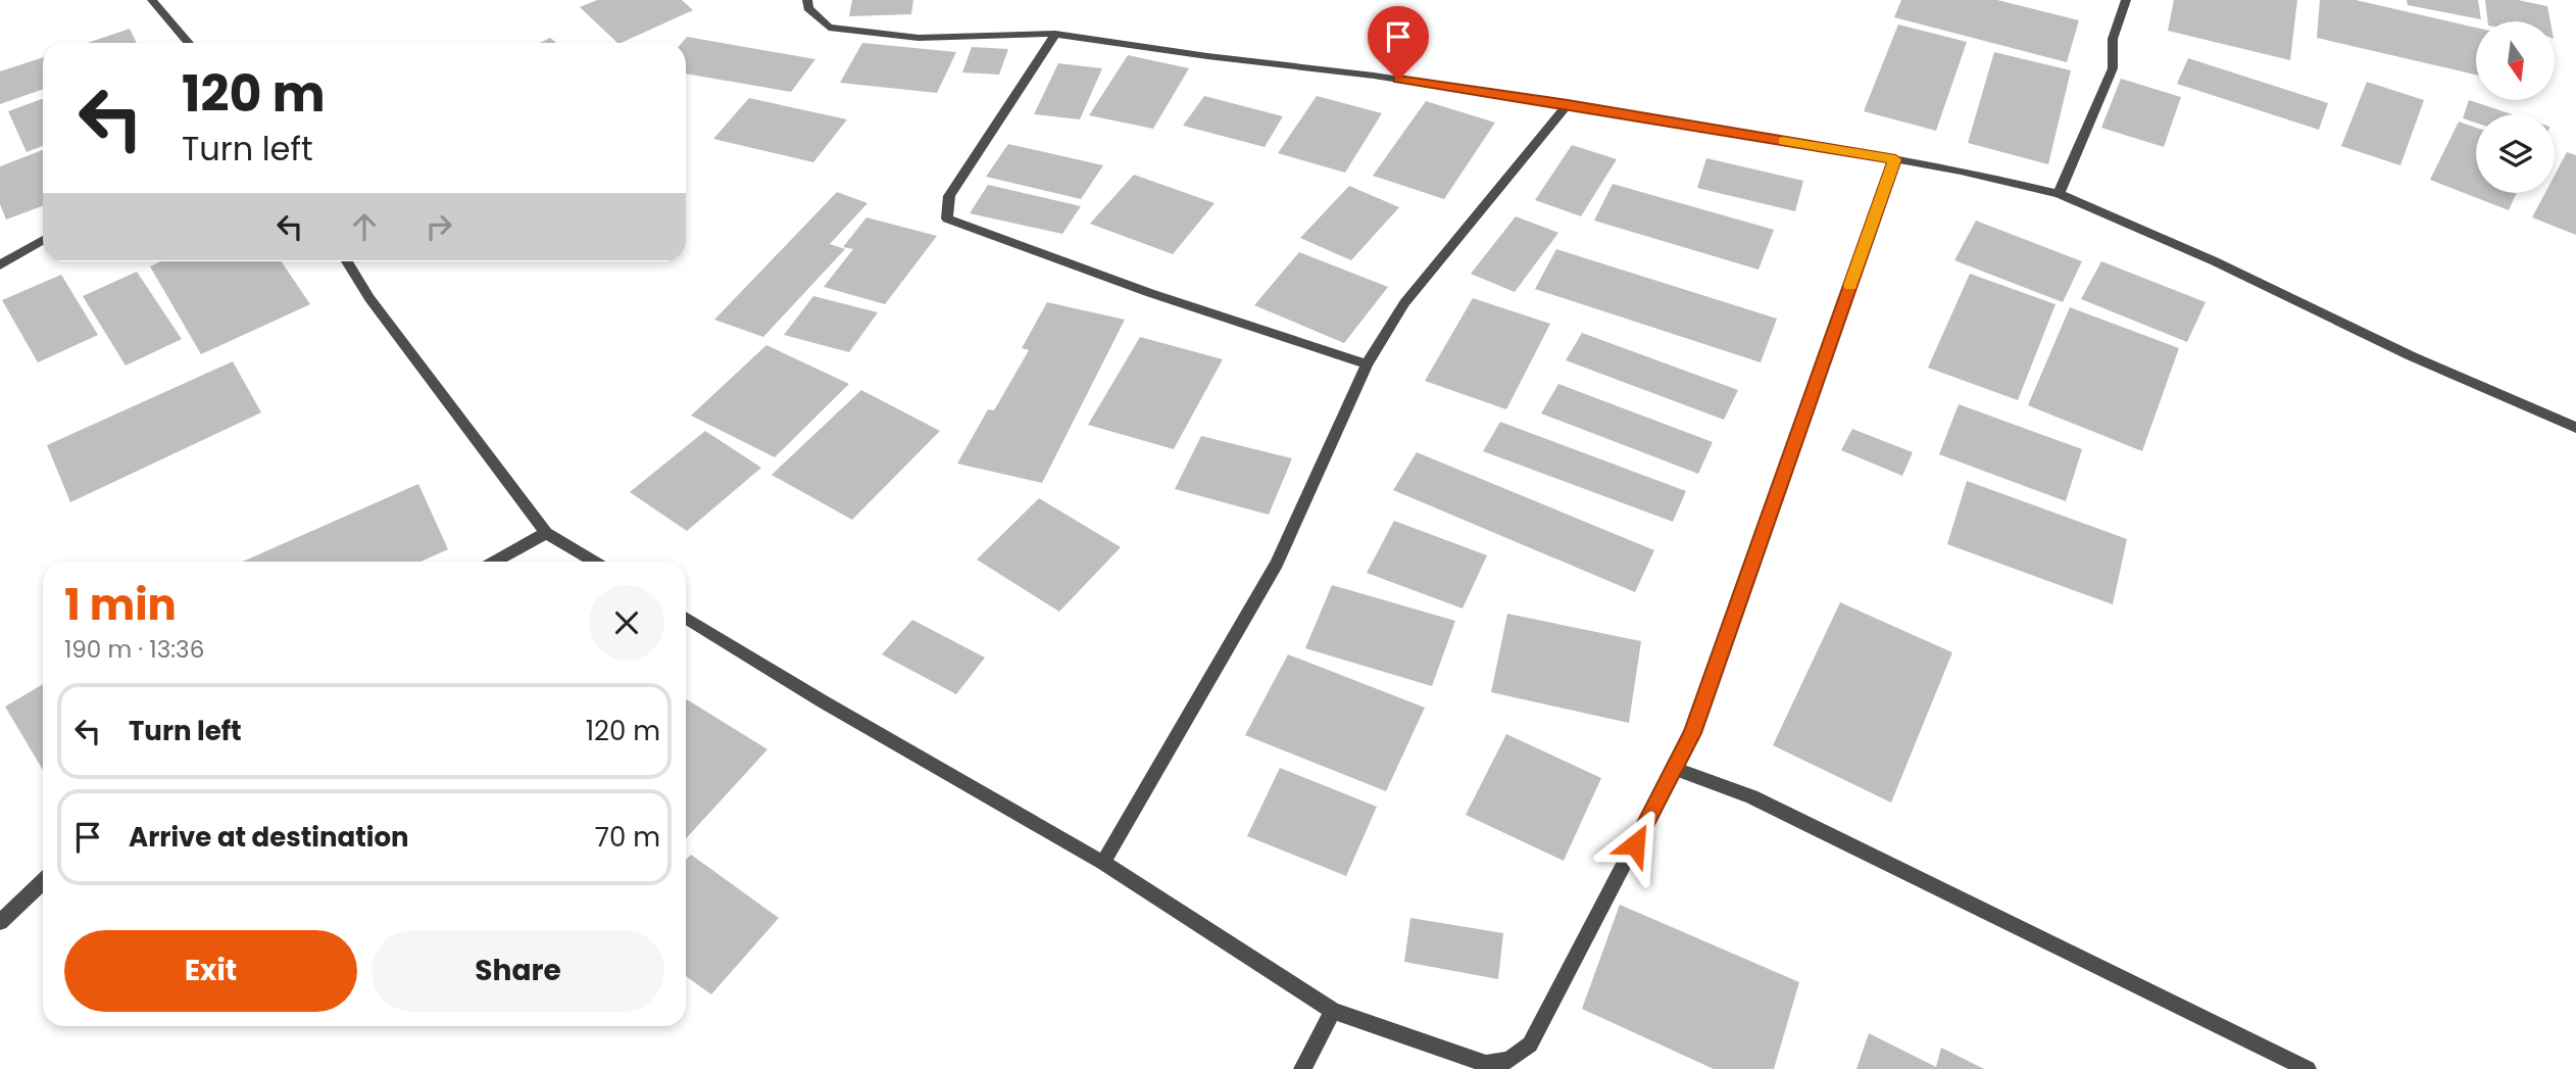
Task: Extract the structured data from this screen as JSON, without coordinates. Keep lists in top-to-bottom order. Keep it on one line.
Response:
{"north":"bottom","page":{"turn":["120 m","Turn left"],"heading":["1 min","190 m · 13:36"],"list":[{"name":"Turn left","value":"120 m"},{"name":"Arrive at destination","value":"70 m"}],"buttons":["Exit","Share"]}}
